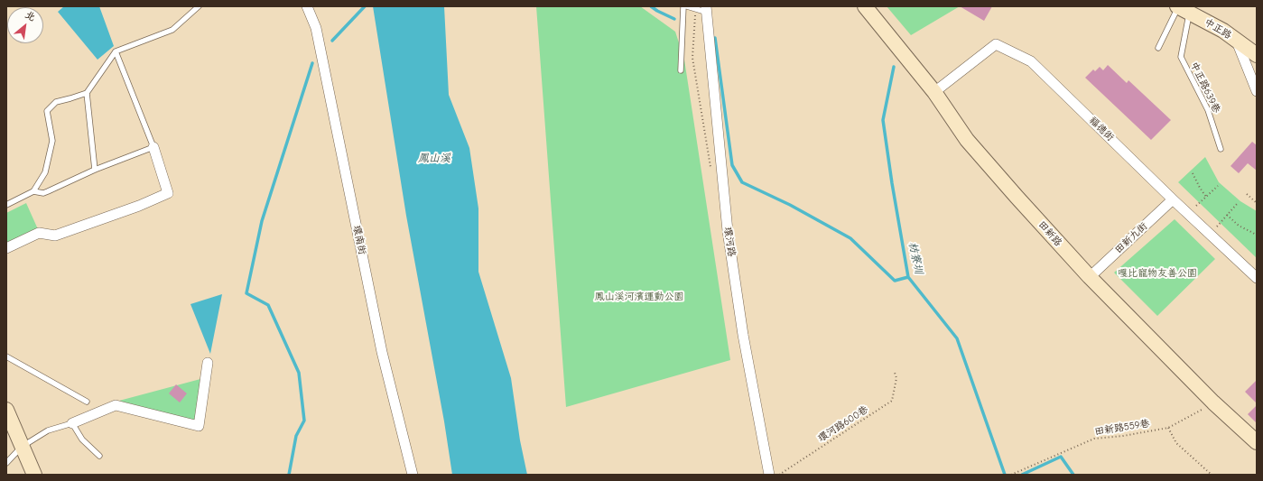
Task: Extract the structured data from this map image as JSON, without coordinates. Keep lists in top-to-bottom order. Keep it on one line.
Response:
{"streets":{"main road":["中正路","田新路"],"street":["福德街","田新九街","環南街","環河路"],"lane":["中正路639巷"],"path":["環河路600巷","田新路559巷"]},"crossings":[["中正路","中正路639巷"],["福德街","田新路"],["福德街","田新九街"],["田新路","田新九街"],["田新路","田新路559巷"]],"water":["鳳山溪","枋寮圳"],"parks":["嘎比寵物友善公園","鳳山溪河濱運動公園"],"north":"top right"}
